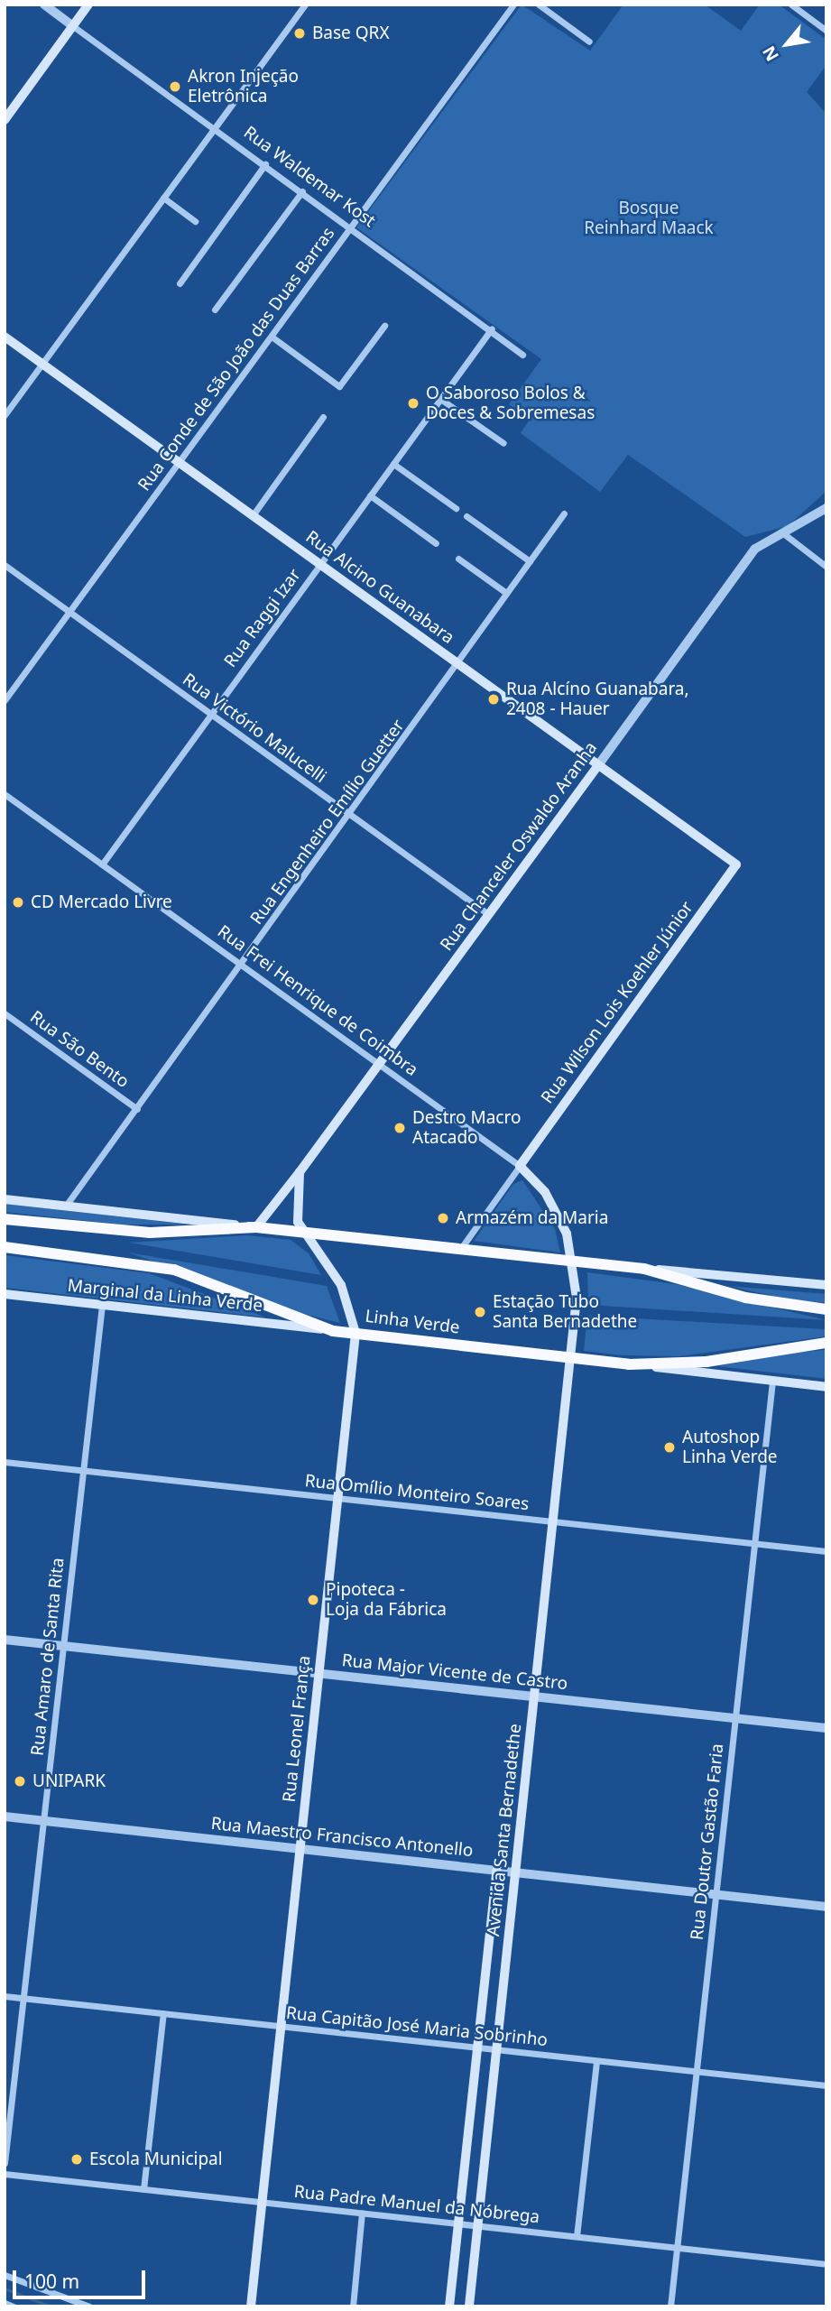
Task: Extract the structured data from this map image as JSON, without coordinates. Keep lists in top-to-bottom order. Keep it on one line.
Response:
{"streets":{"highway":["Linha Verde"],"main road":["Rua Alcino Guanabara","Rua Chanceler Oswaldo Aranha","Rua Frei Henrique de Coimbra","Rua Wilson Lois Koehler Júnior","Marginal da Linha Verde","Rua Leonel França","Avenida Santa Bernadethe"],"street":["Rua Waldemar Kost","Rua Conde de São João das Duas Barras","Rua Raggi Izar","Rua Victório Malucelli","Rua Engenheiro Emílio Guetter","Rua São Bento","Rua Omílio Monteiro Soares","Rua Amaro de Santa Rita","Rua Major Vicente de Castro","Rua Maestro Francisco Antonello","Rua Doutor Gastão Faria","Rua Capitão José Maria Sobrinho","Rua Padre Manuel da Nóbrega"]},"crossings":[["Rua Waldemar Kost","Rua Conde de São João das Duas Barras"],["Rua Waldemar Kost","Rua Raggi Izar"],["Rua Conde de São João das Duas Barras","Rua Alcino Guanabara"],["Rua Conde de São João das Duas Barras","Rua Victório Malucelli"],["Rua Alcino Guanabara","Rua Raggi Izar"],["Rua Alcino Guanabara","Rua Engenheiro Emílio Guetter"],["Rua Alcino Guanabara","Rua Chanceler Oswaldo Aranha"],["Rua Alcino Guanabara","Rua Wilson Lois Koehler Júnior"],["Rua Raggi Izar","Rua Victório Malucelli"],["Rua Raggi Izar","Rua Frei Henrique de Coimbra"],["Rua Victório Malucelli","Rua Engenheiro Emílio Guetter"],["Rua Victório Malucelli","Rua Chanceler Oswaldo Aranha"],["Rua Engenheiro Emílio Guetter","Rua Frei Henrique de Coimbra"],["Rua Engenheiro Emílio Guetter","Rua São Bento"],["Rua Chanceler Oswaldo Aranha","Rua Frei Henrique de Coimbra"],["Rua Chanceler Oswaldo Aranha","Rua Leonel França"],["Rua Frei Henrique de Coimbra","Rua Wilson Lois Koehler Júnior"],["Rua Frei Henrique de Coimbra","Avenida Santa Bernadethe"],["Marginal da Linha Verde","Linha Verde"],["Marginal da Linha Verde","Rua Amaro de Santa Rita"],["Linha Verde","Rua Leonel França"],["Linha Verde","Avenida Santa Bernadethe"],["Rua Omílio Monteiro Soares","Rua Amaro de Santa Rita"],["Rua Omílio Monteiro Soares","Rua Leonel França"],["Rua Omílio Monteiro Soares","Avenida Santa Bernadethe"],["Rua Omílio Monteiro Soares","Rua Doutor Gastão Faria"],["Rua Amaro de Santa Rita","Rua Major Vicente de Castro"],["Rua Amaro de Santa Rita","Rua Maestro Francisco Antonello"],["Rua Amaro de Santa Rita","Rua Capitão José Maria Sobrinho"],["Rua Major Vicente de Castro","Rua Leonel França"],["Rua Major Vicente de Castro","Avenida Santa Bernadethe"],["Rua Major Vicente de Castro","Rua Doutor Gastão Faria"],["Rua Leonel França","Rua Maestro Francisco Antonello"],["Rua Leonel França","Rua Capitão José Maria Sobrinho"],["Rua Leonel França","Rua Padre Manuel da Nóbrega"],["Avenida Santa Bernadethe","Rua Maestro Francisco Antonello"],["Avenida Santa Bernadethe","Rua Capitão José Maria Sobrinho"],["Avenida Santa Bernadethe","Rua Padre Manuel da Nóbrega"],["Rua Maestro Francisco Antonello","Rua Doutor Gastão Faria"],["Rua Doutor Gastão Faria","Rua Capitão José Maria Sobrinho"],["Rua Doutor Gastão Faria","Rua Padre Manuel da Nóbrega"]],"parks":["Bosque Reinhard Maack"],"places":["Base QRX","Akron Injeção Eletrônica","O Saboroso Bolos & Doces & Sobremesas","Rua Alcíno Guanabara, 2408 - Hauer","CD Mercado Livre","Destro Macro Atacado","Armazém da Maria","Estação Tubo Santa Bernadethe","Autoshop Linha Verde","Pipoteca - Loja da Fábrica","UNIPARK","Escola Municipal"],"scale_bar":"100 m","north":"bottom left"}
